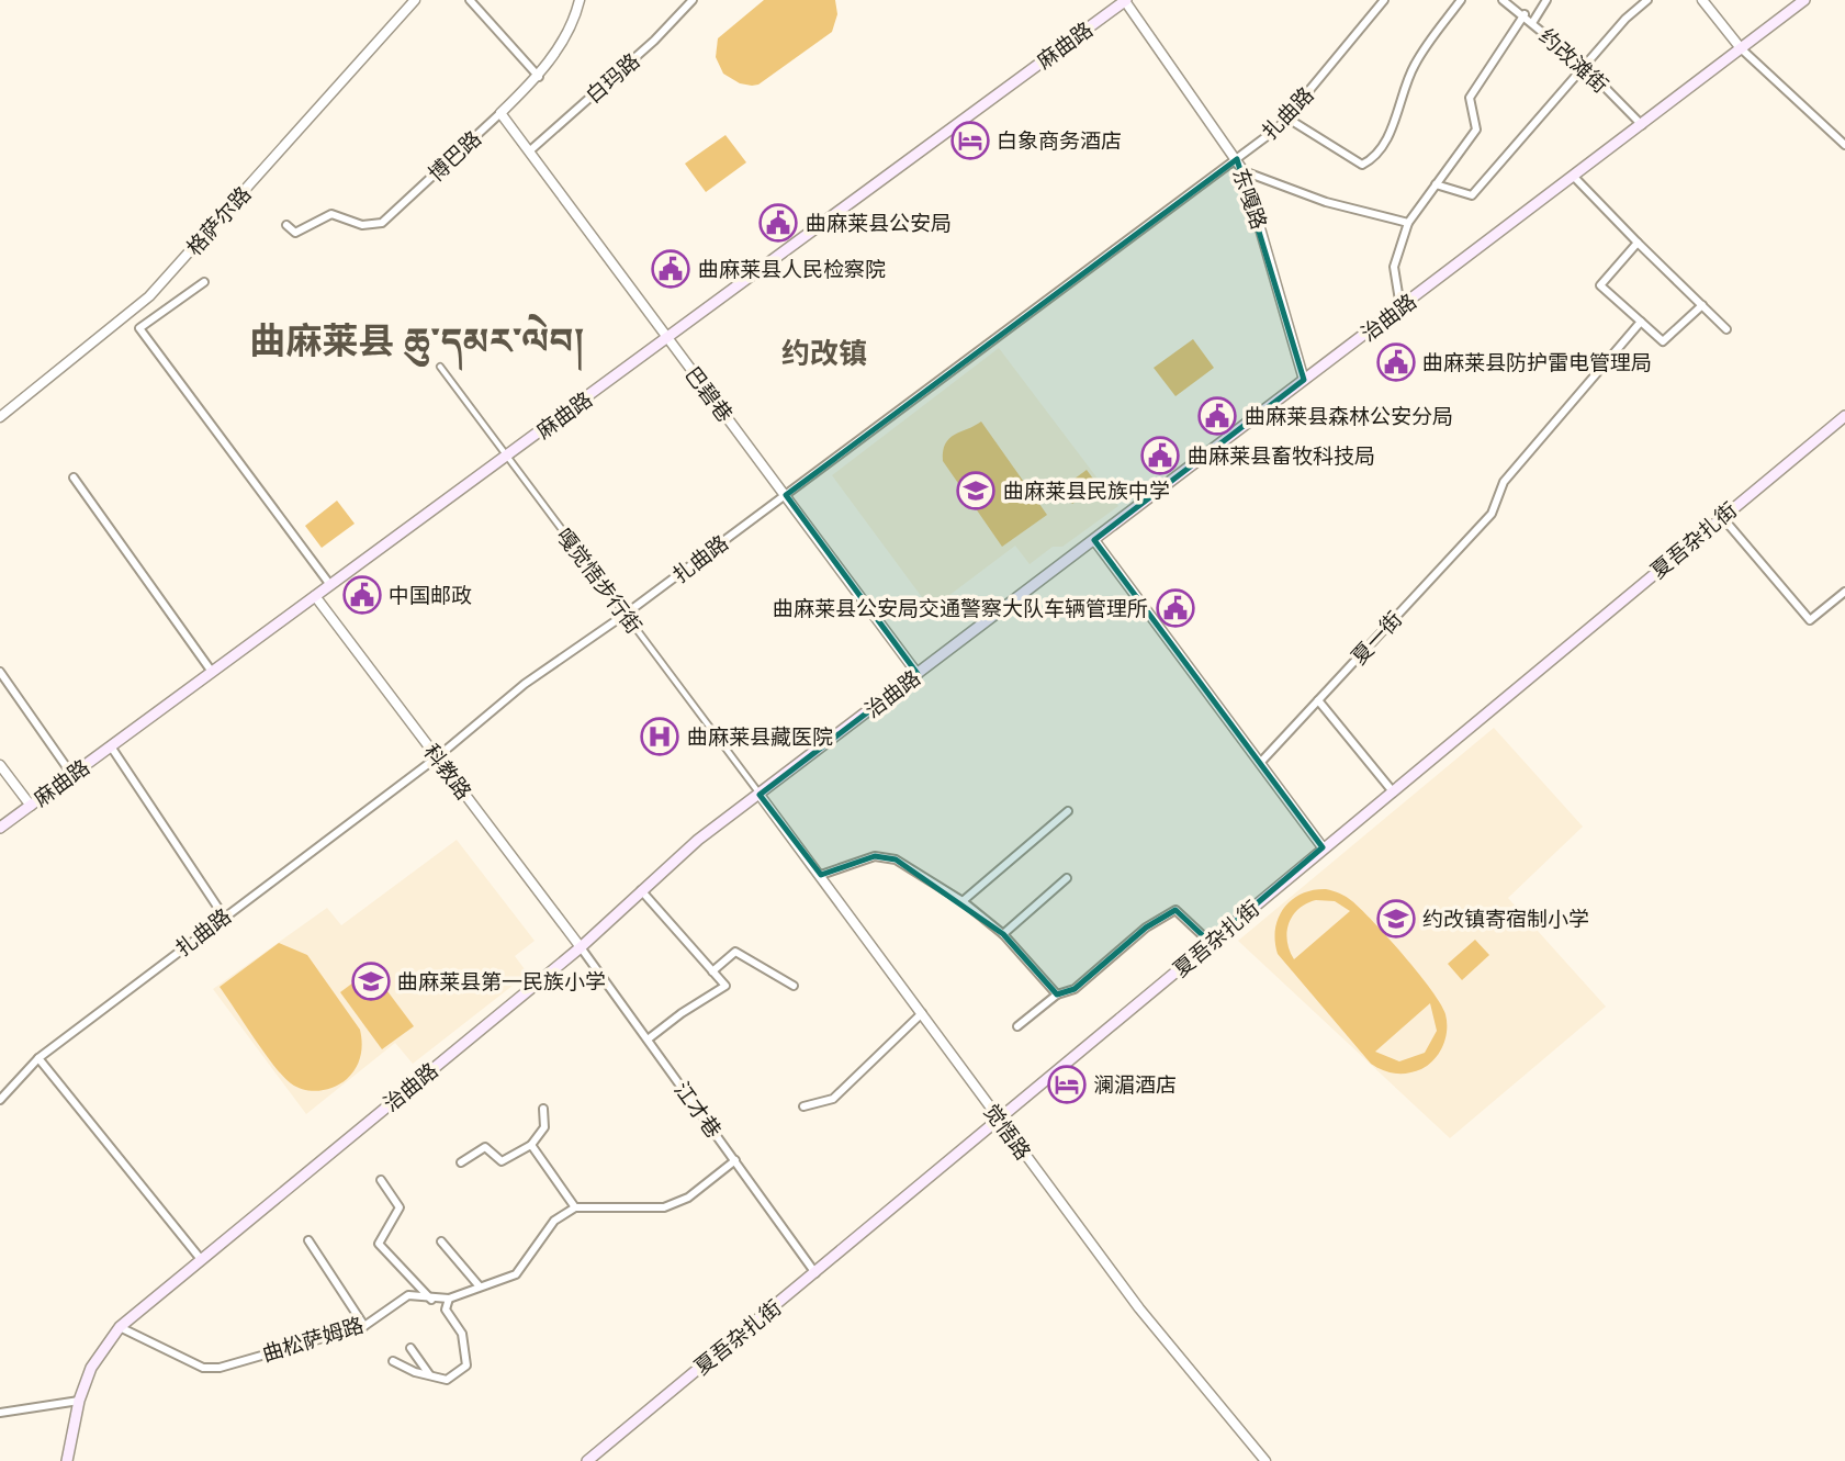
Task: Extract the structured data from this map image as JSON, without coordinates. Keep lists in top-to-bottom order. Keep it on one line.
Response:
{"streets":{"main road":["麻曲路","治曲路","夏吾杂扎街"],"street":["约改滩街","白玛路","扎曲路","博巴路","东嘎路","格萨尔路","巴碧巷","嘎觉悟步行街","夏一街","科教路","江才巷","觉悟路","曲松萨姆路"]},"crossings":[["麻曲路","东嘎路"],["麻曲路","巴碧巷"],["麻曲路","嘎觉悟步行街"],["麻曲路","科教路"],["约改滩街","治曲路"],["白玛路","巴碧巷"],["扎曲路","东嘎路"],["扎曲路","巴碧巷"],["扎曲路","嘎觉悟步行街"],["扎曲路","科教路"],["博巴路","巴碧巷"],["东嘎路","治曲路"],["治曲路","巴碧巷"],["治曲路","嘎觉悟步行街"],["治曲路","科教路"],["治曲路","江才巷"],["治曲路","觉悟路"],["治曲路","曲松萨姆路"],["夏吾杂扎街","江才巷"],["夏吾杂扎街","觉悟路"],["嘎觉悟步行街","觉悟路"],["科教路","江才巷"]],"districts":["曲麻莱县 ཆུ་དམར་ལེབ།","约改镇"],"places":{"hotel":["白象商务酒店","澜湄酒店"],"public building":["曲麻莱县公安局","曲麻莱县人民检察院","曲麻莱县防护雷电管理局","曲麻莱县森林公安分局","曲麻莱县畜牧科技局","中国邮政","曲麻莱县公安局交通警察大队车辆管理所"],"school or university":["曲麻莱县民族中学","约改镇寄宿制小学","曲麻莱县第一民族小学"],"hospital":["曲麻莱县藏医院"]}}
